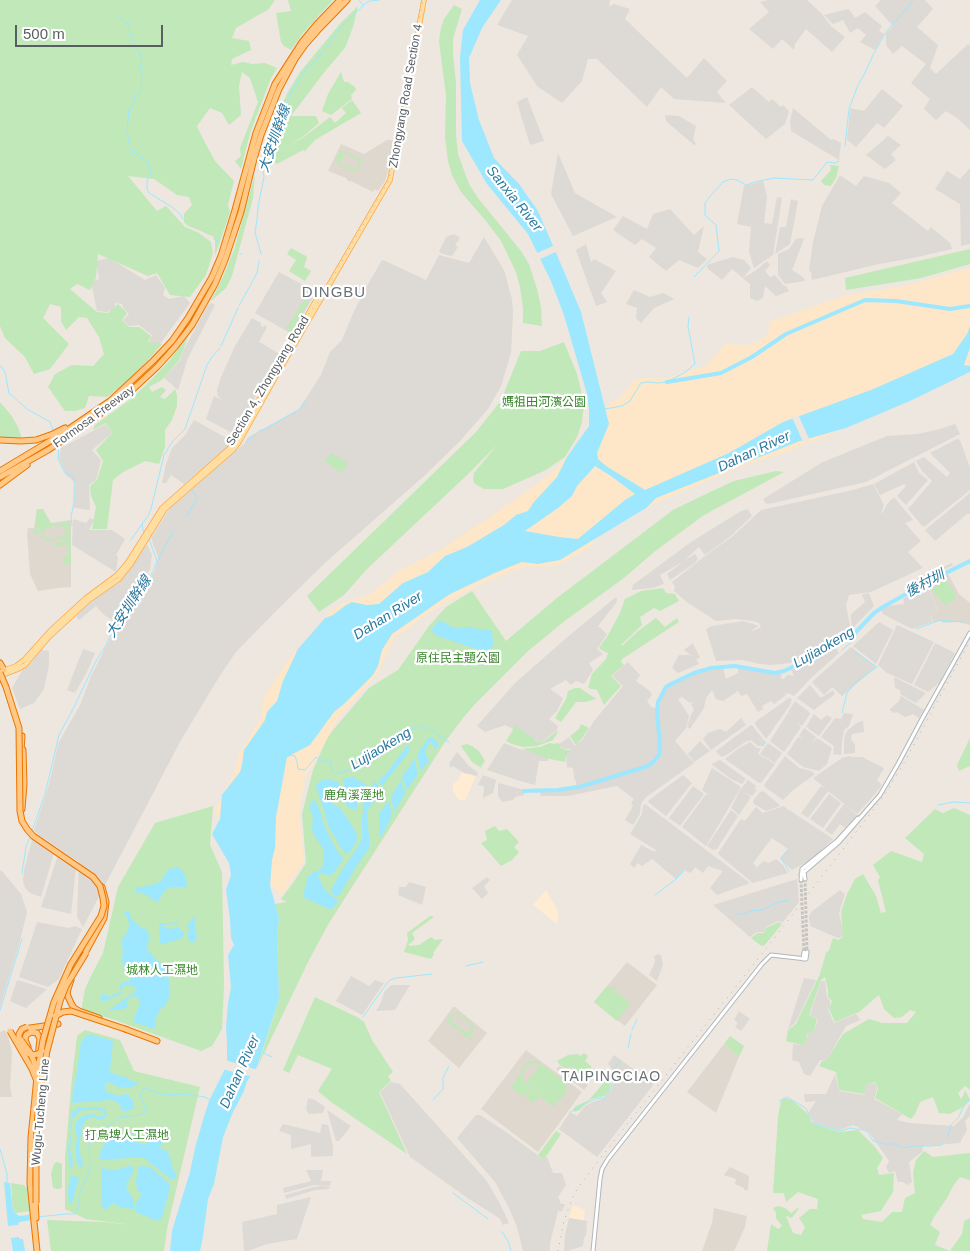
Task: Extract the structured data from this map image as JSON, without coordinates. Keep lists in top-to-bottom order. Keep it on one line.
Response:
{"streets":{"highway":["Formosa Freeway","Wugu-Tucheng Line"],"main road":["Section 4, Zhongyang Road"]},"crossings":[["Section 4, Zhongyang Road","Wugu-Tucheng Line"]],"districts":["DINGBU","TAIPINGCIAO"],"water":["大安圳幹線","Sanxia River","Dahan River","後村圳","Lujiaokeng"],"parks":["媽祖田河濱公園","原住民主題公園","鹿角溪溼地","城林人工濕地","打鳥埤人工濕地"],"scale_bar":"500 m"}
